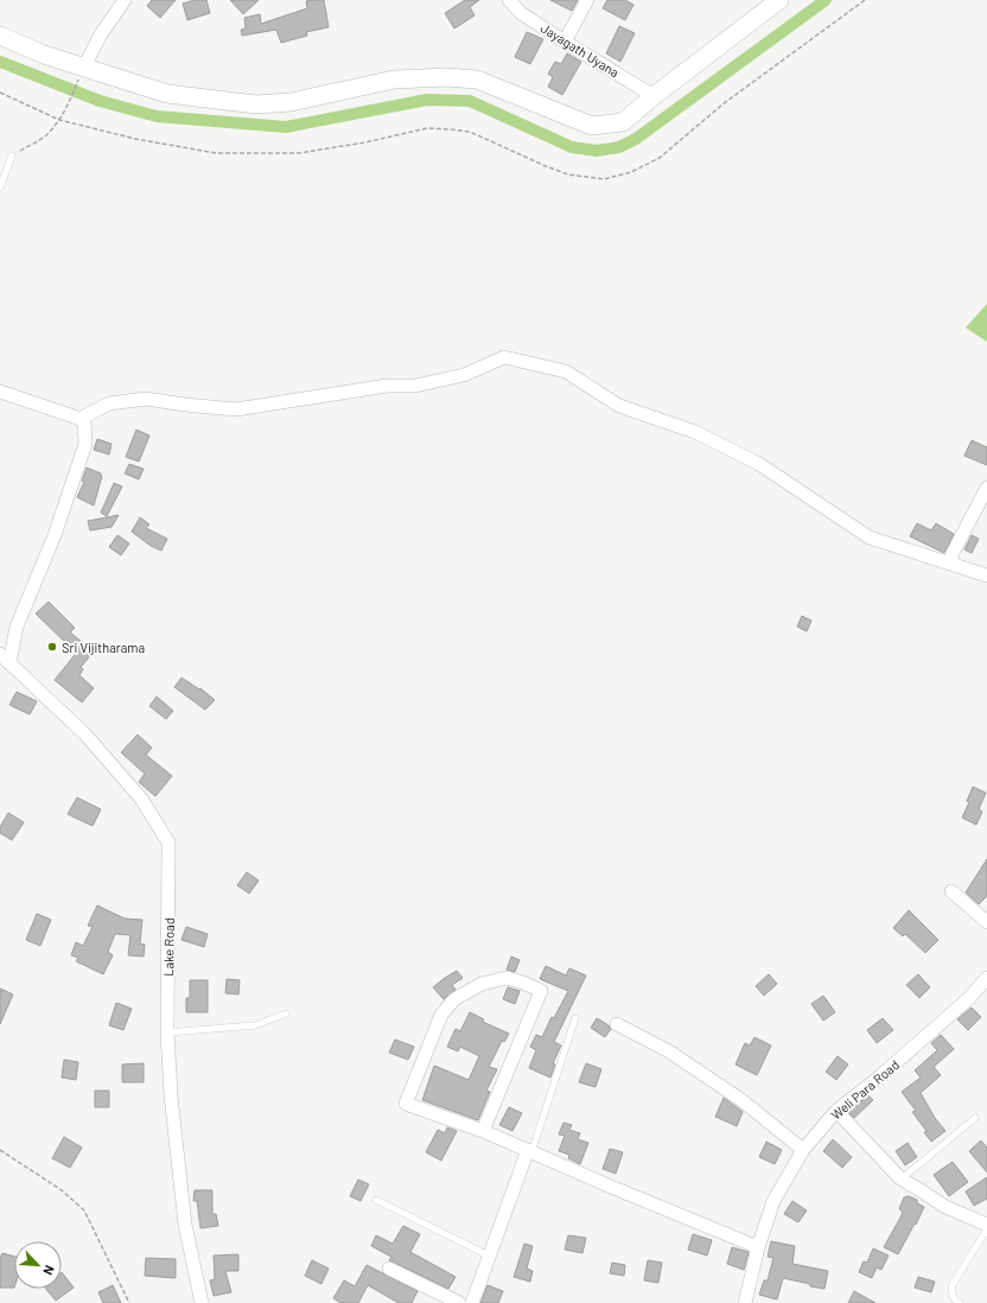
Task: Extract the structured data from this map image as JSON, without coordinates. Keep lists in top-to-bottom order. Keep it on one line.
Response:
{"streets":{"street":["Jayagath Uyana","Lake Road","Weli Para Road"]},"places":["Sri Vijitharama"],"north":"bottom right"}
